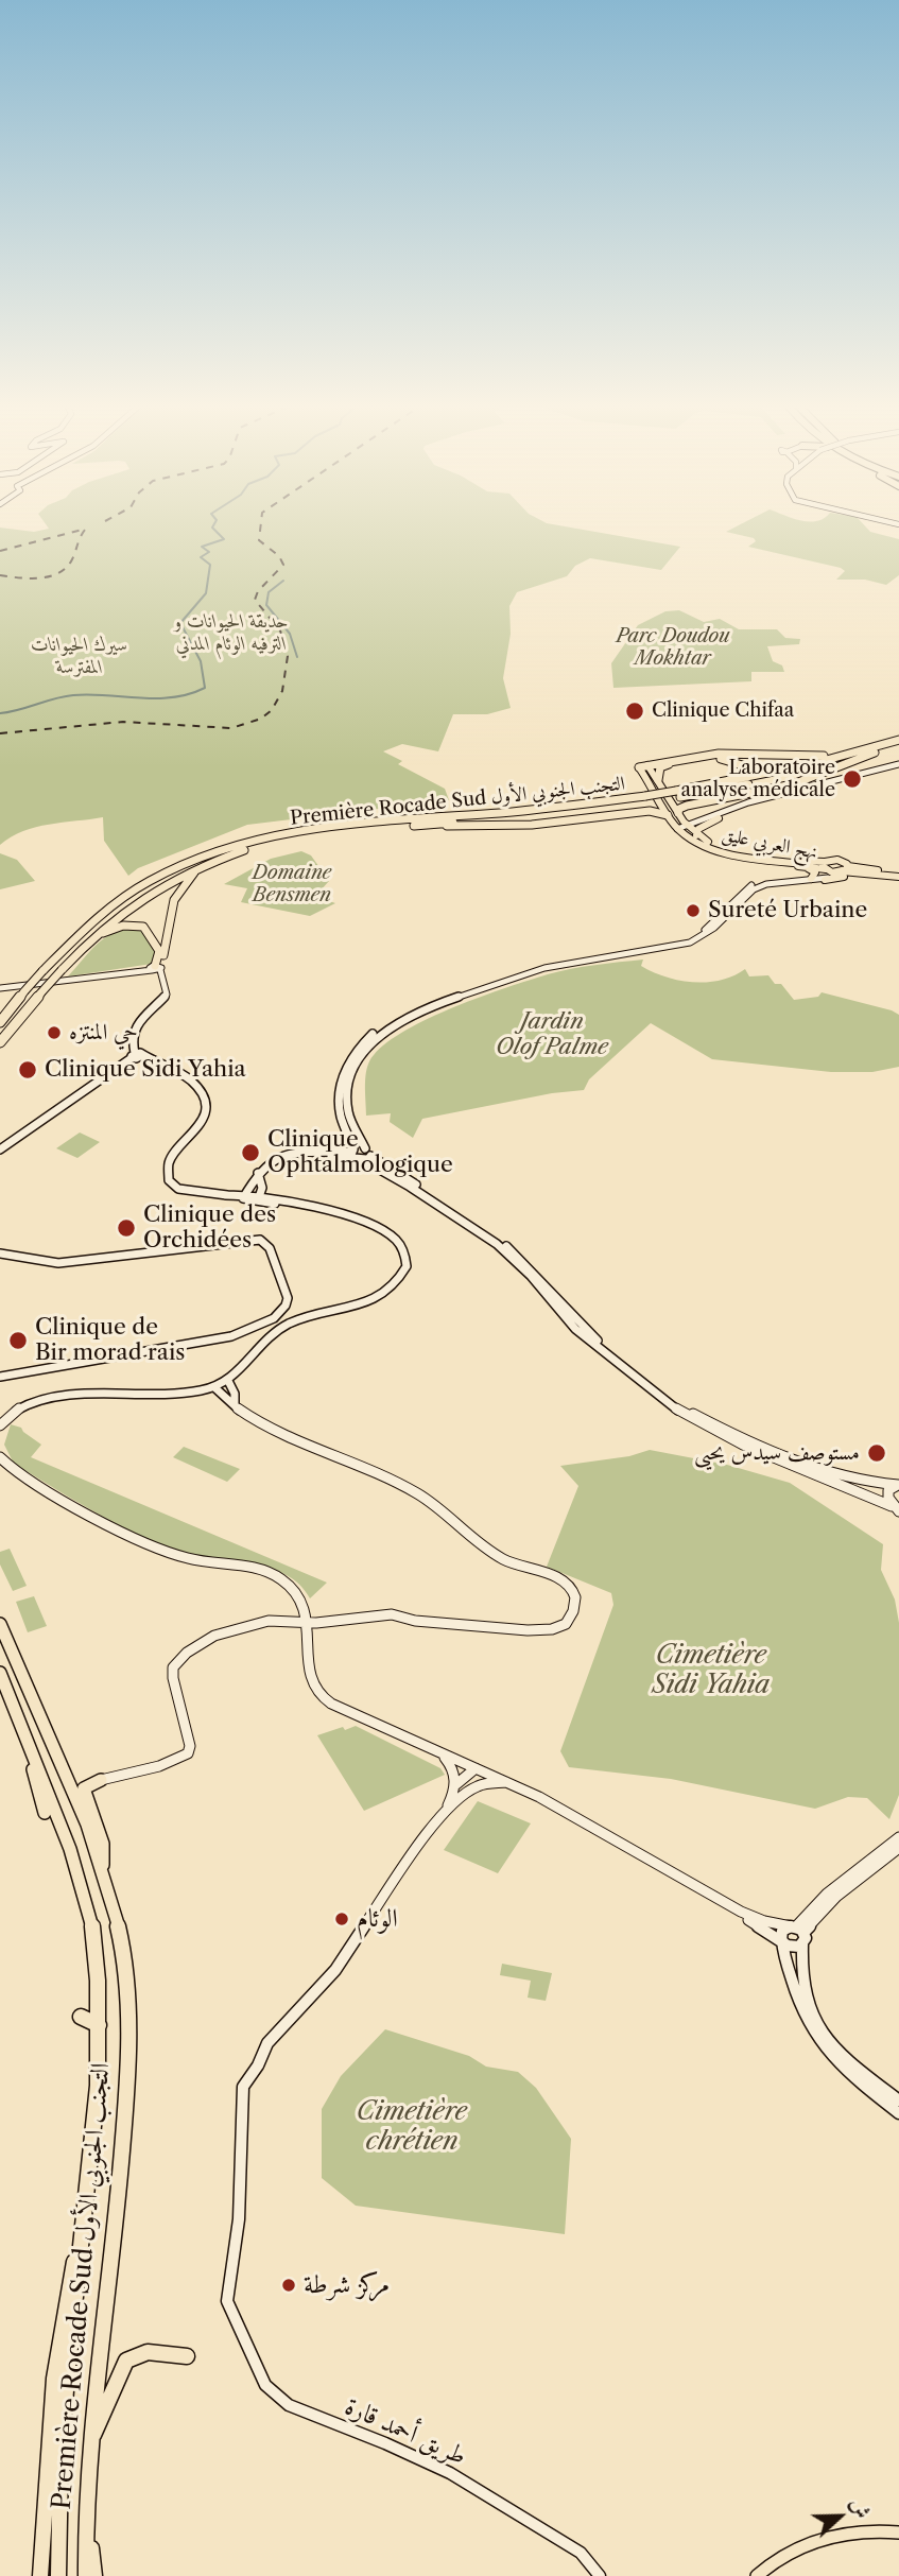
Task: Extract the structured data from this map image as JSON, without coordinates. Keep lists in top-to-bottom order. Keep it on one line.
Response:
{"streets":{"highway":["Première Rocade Sud التجنب الجنوبي الأول"],"main road":["نهج العربي عليق","طريق أحمد قارة"]},"parks":["حديقة الحيوانات و الترفيه الوئام المدني","Parc Doudou Mokhtar","سيرك الحيوانات المفترسة","Domaine Bensmen","Jardin Olof Palme","Cimetière Sidi Yahia","Cimetière chrétien"],"places":["Clinique Chifaa","Laboratoire analyse médicale","Sureté Urbaine","حي المنتزه","Clinique Sidi Yahia","Clinique Ophtalmologique","Clinique des Orchidées","Clinique de Bir morad rais","مستوصف سيدس يحيى","الوئام","مركز شرطة"],"north":"right"}
